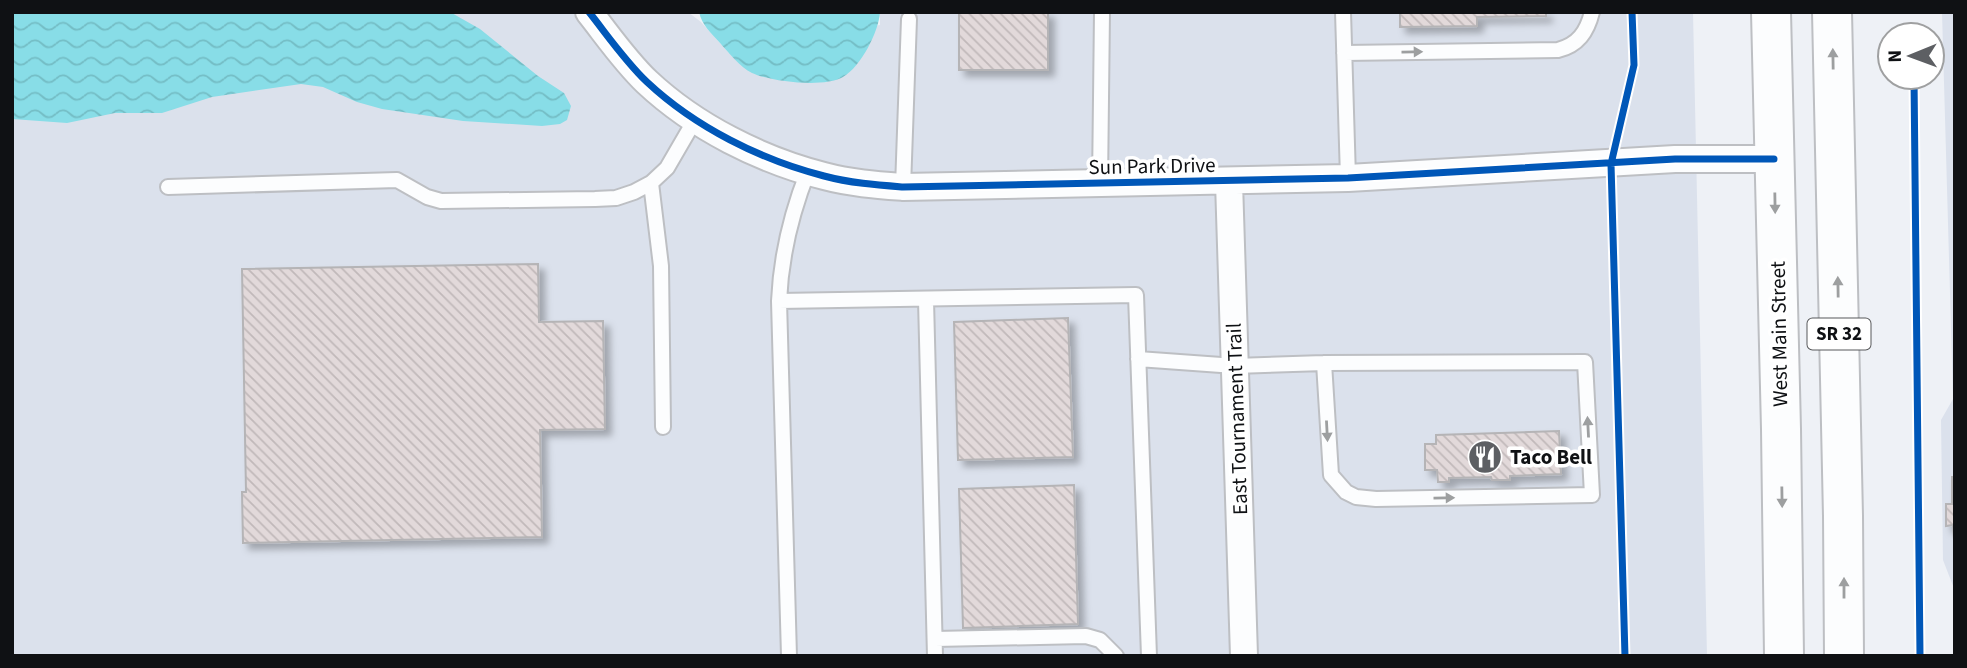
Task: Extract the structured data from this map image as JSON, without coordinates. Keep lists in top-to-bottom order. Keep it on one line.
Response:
{"streets":{"main road":["West Main Street","SR 32"],"street":["Sun Park Drive","East Tournament Trail"]},"crossings":[["Sun Park Drive","West Main Street"],["Sun Park Drive","East Tournament Trail"]],"places":{"restaurant":["Taco Bell"]},"north":"left"}
